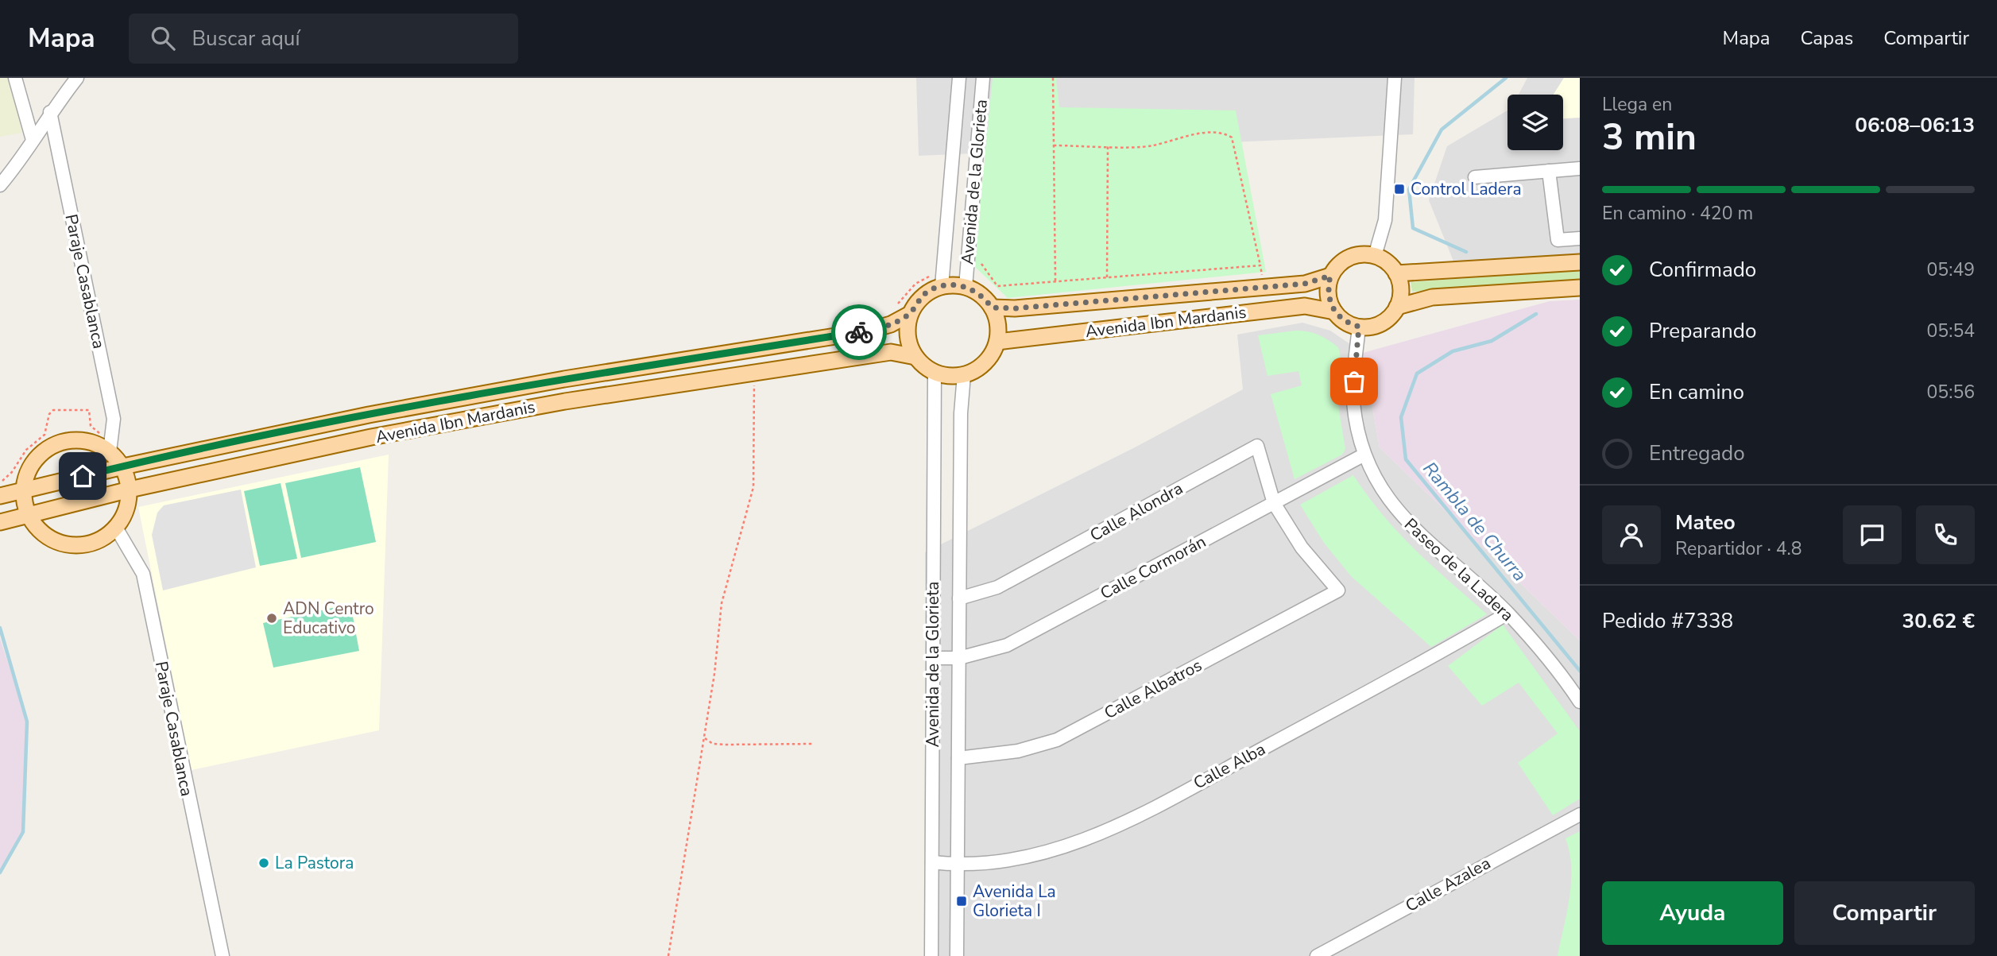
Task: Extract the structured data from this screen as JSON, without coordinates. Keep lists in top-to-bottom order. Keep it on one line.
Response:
{"streets":{"main road":["Avenida Ibn Mardanis"],"street":["Avenida de la Glorieta","Paraje Casablanca","Calle Alondra","Calle Cormorán","Paseo de la Ladera","Calle Albatros","Calle Alba","Calle Azalea"]},"crossings":[["Avenida de la Glorieta","Avenida Ibn Mardanis"],["Avenida de la Glorieta","Calle Alondra"],["Avenida de la Glorieta","Calle Cormorán"],["Avenida de la Glorieta","Calle Albatros"],["Avenida de la Glorieta","Calle Alba"],["Avenida Ibn Mardanis","Paseo de la Ladera"],["Calle Alondra","Calle Cormorán"],["Calle Alondra","Calle Albatros"],["Calle Cormorán","Paseo de la Ladera"],["Calle Cormorán","Calle Albatros"],["Paseo de la Ladera","Calle Alba"]],"water":["Rambla de Churra"],"places":{"transit":["Control Ladera","Avenida La Glorieta I"],"other":["ADN Centro Educativo","La Pastora"]},"page":{"header":"Mapa","search":"Buscar aquí","nav":["Mapa","Capas","Compartir"],"heading":["3 min","Llega en","06:08–06:13"],"panel":["Mateo","Repartidor · 4.8","Pedido #7338","30.62 €"],"bar":"En camino · 420 m","list":[["Confirmado","05:49"],["Preparando","05:54"],["En camino","05:56"],"Entregado"],"buttons":["Ayuda","Compartir"]}}
